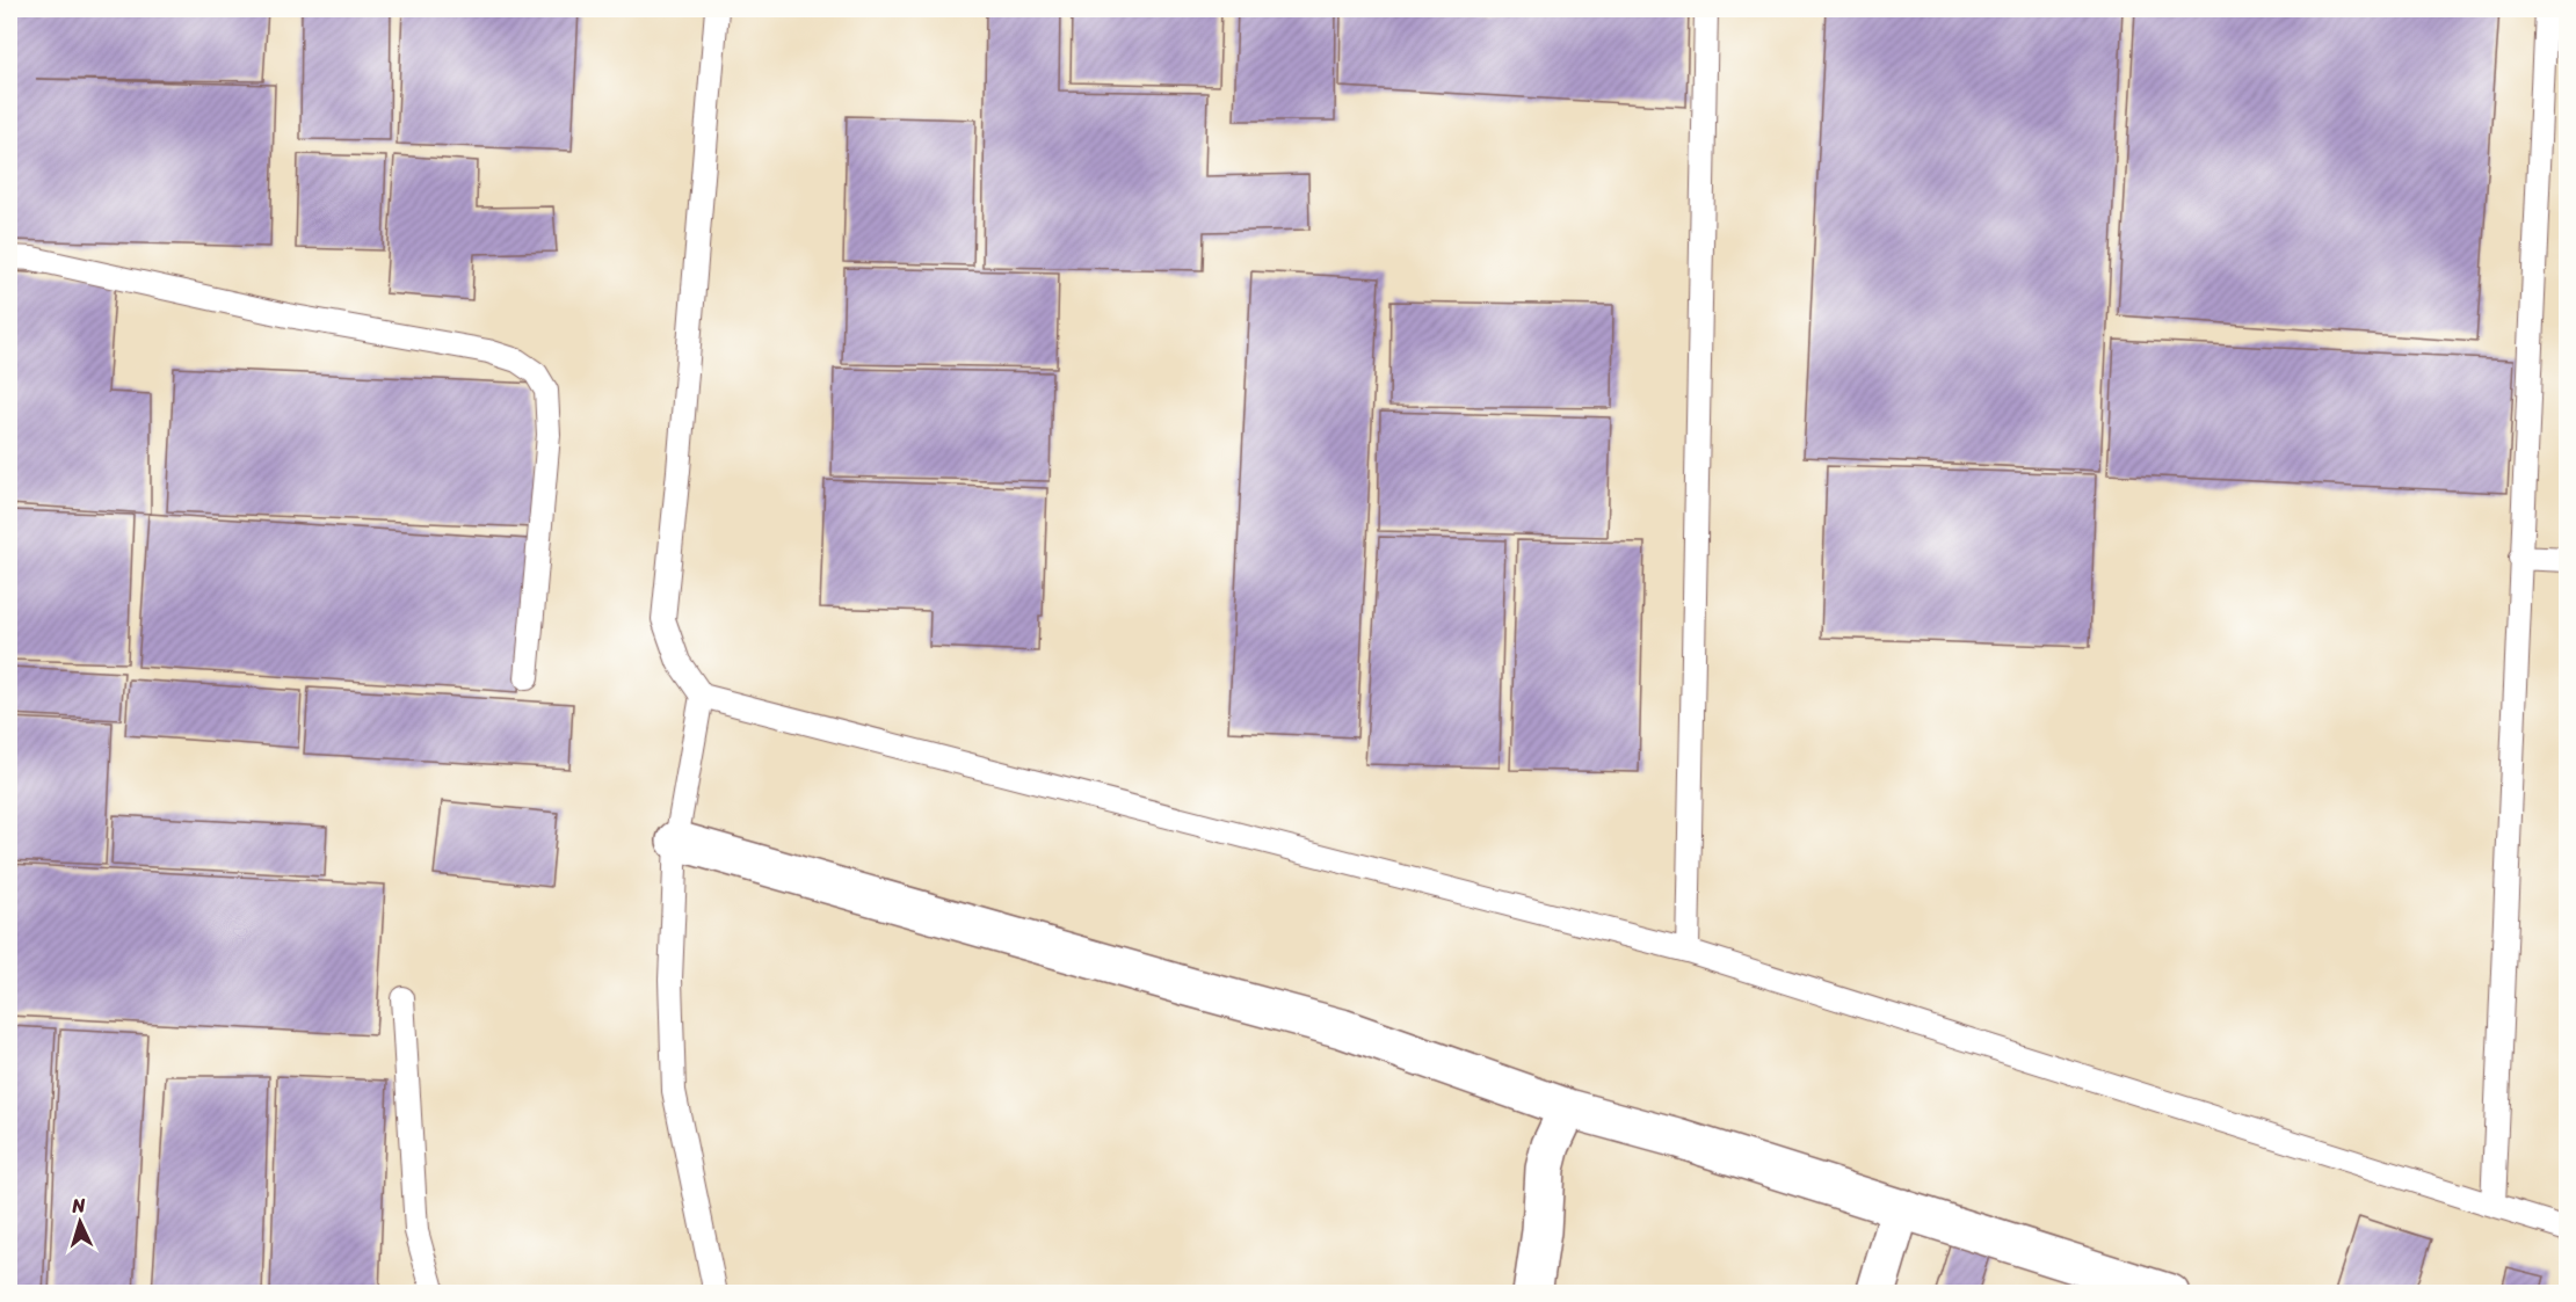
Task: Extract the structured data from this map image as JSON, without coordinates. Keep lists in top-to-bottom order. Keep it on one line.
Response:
{"north":"top"}
